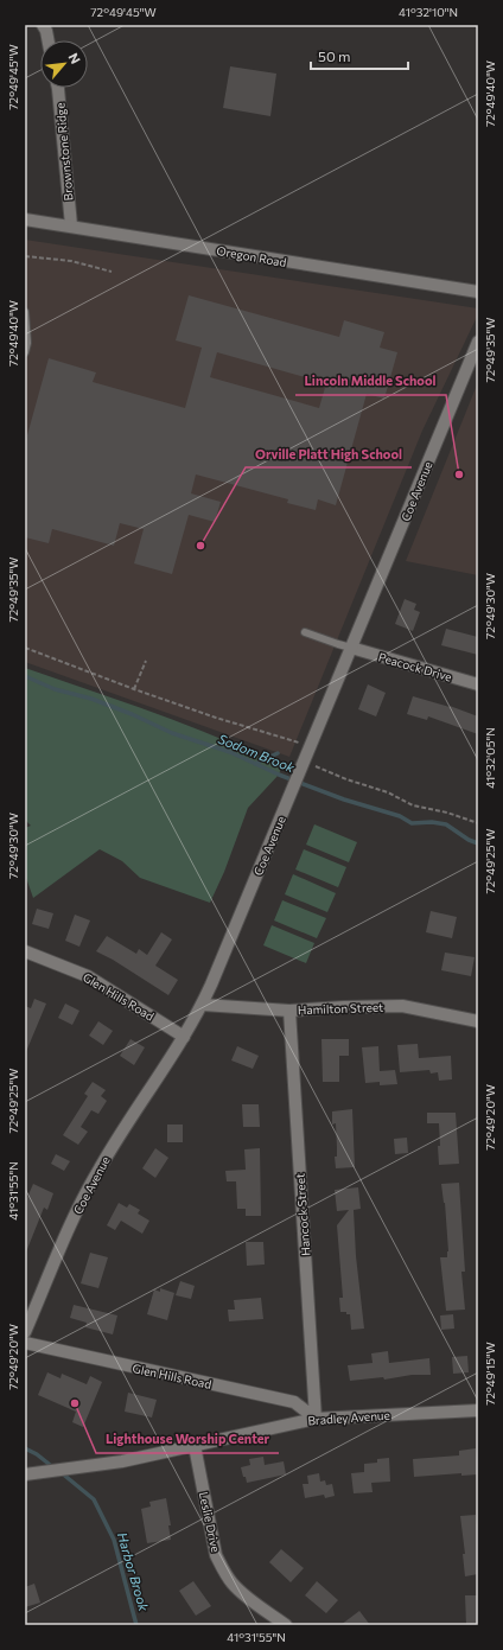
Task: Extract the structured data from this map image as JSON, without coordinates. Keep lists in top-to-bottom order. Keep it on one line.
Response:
{"streets":{"street":["Brownstone Ridge","Oregon Road","Coe Avenue","Peacock Drive","Glen Hills Road","Hamilton Street","Hancock Street","Bradley Avenue","Leslie Drive"]},"crossings":[["Brownstone Ridge","Oregon Road"],["Coe Avenue","Peacock Drive"],["Coe Avenue","Glen Hills Road"],["Coe Avenue","Hamilton Street"],["Glen Hills Road","Hancock Street"],["Glen Hills Road","Bradley Avenue"],["Hamilton Street","Hancock Street"],["Hancock Street","Bradley Avenue"],["Bradley Avenue","Leslie Drive"]],"water":["Sodom Brook","Harbor Brook"],"places":["Lincoln Middle School","Orville Platt High School","Lighthouse Worship Center"],"scale_bar":"50 m","north":"top right","coordinates":["72°49'45\"W","41°32'10\"N","72°49'40\"W","72°49'35\"W","72°49'30\"W","41°32'05\"N","72°49'25\"W","72°49'20\"W","41°31'55\"N","72°49'15\"W"]}
